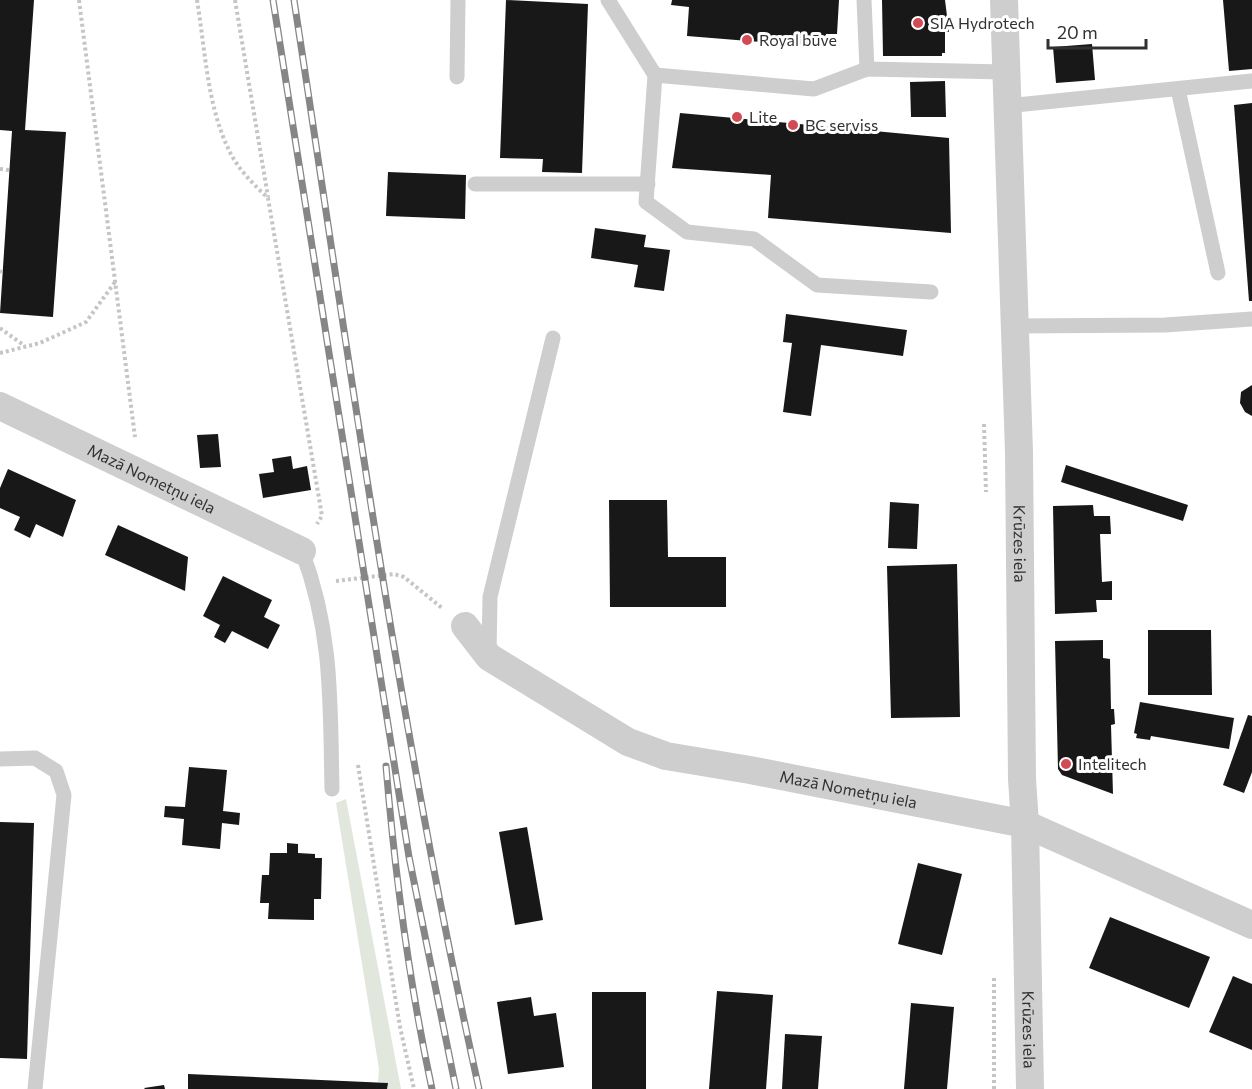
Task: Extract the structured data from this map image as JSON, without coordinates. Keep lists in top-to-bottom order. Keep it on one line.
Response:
{"streets":{"street":["Mazā Nometņu iela","Krūzes iela"]},"crossings":[["Mazā Nometņu iela","Krūzes iela"]],"places":["SIA Hydrotech","Royal būve","Lite","BC serviss","Intelitech"],"scale_bar":"20 m"}
